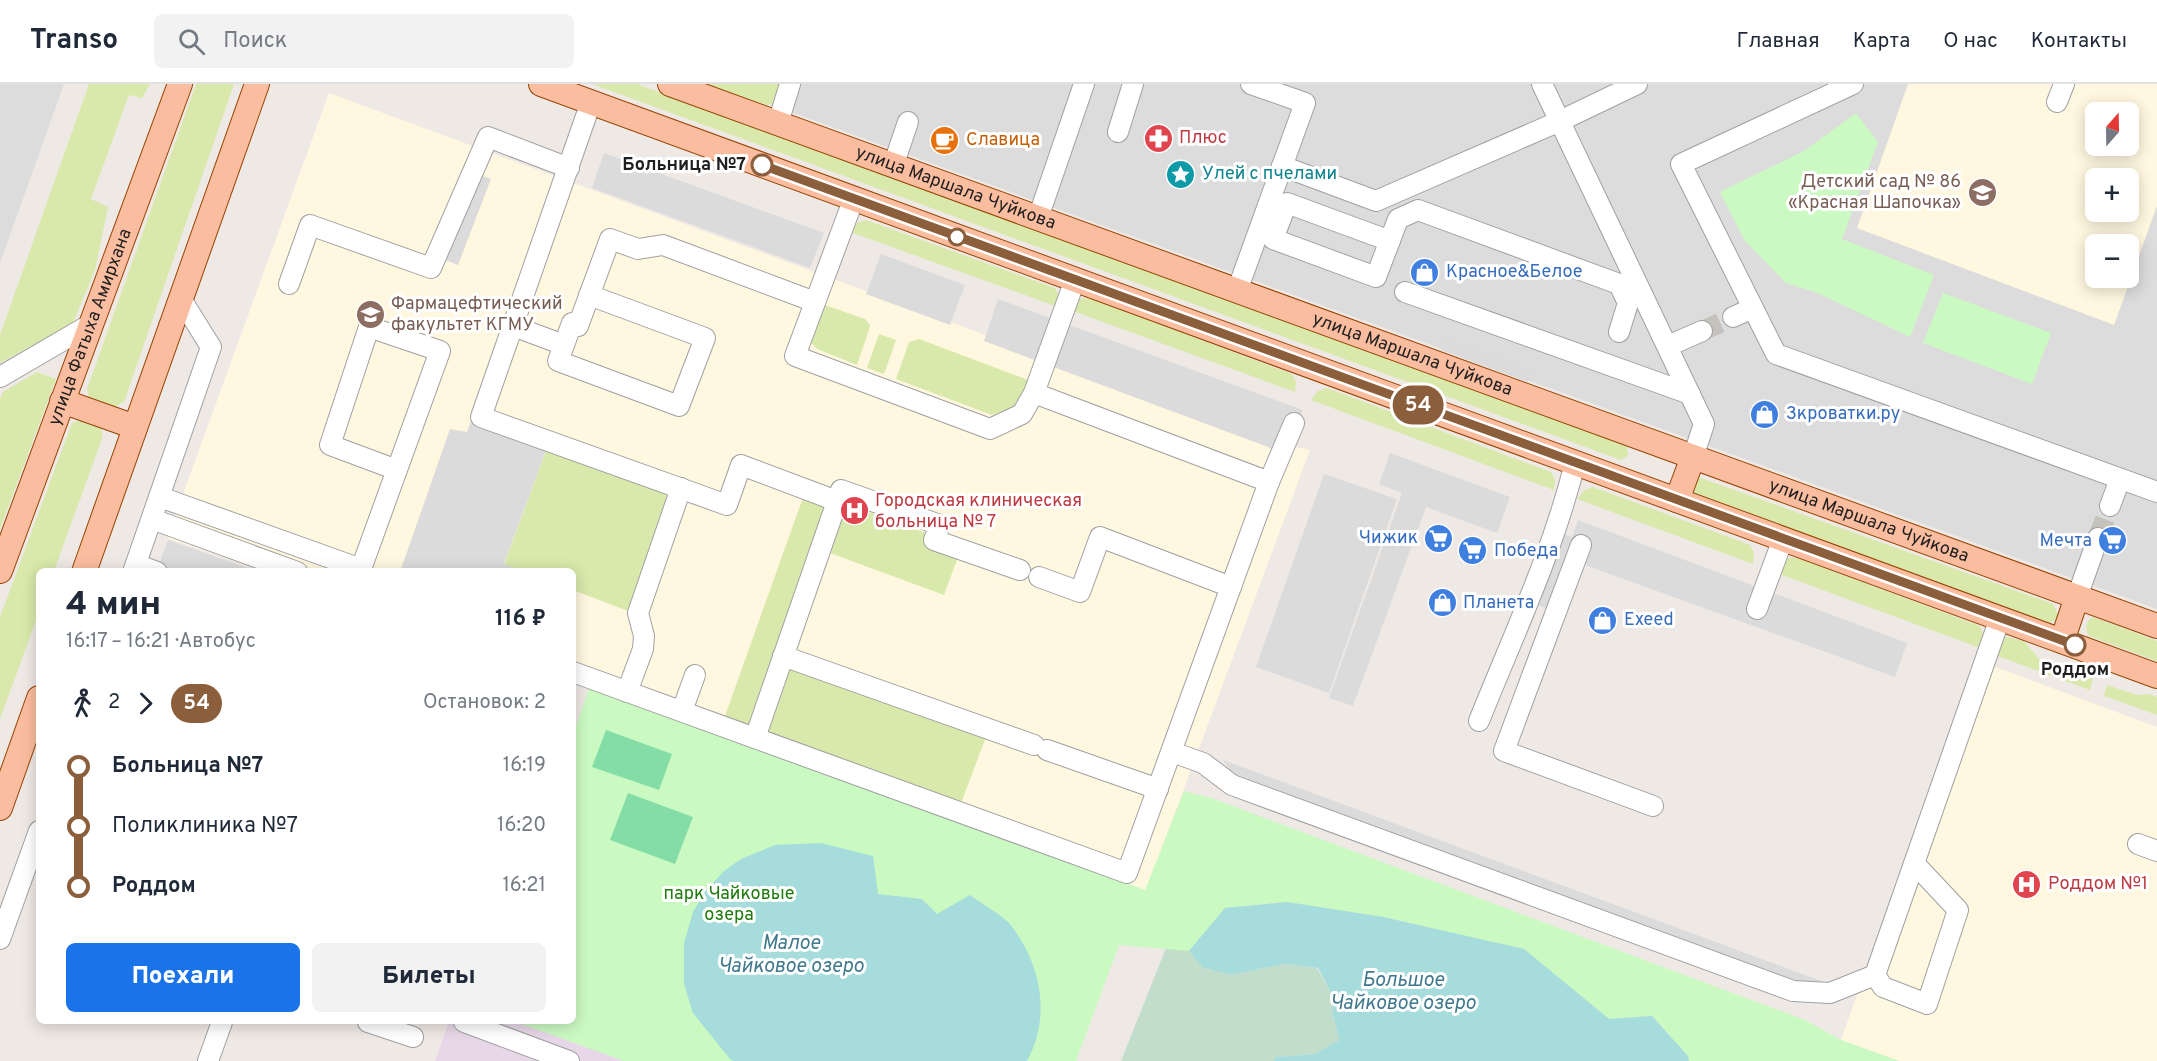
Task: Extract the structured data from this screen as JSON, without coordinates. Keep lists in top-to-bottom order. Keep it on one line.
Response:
{"streets":{"main road":["улица Маршала Чуйкова","улица Фатыха Амирхана"]},"water":["Малое Чайковое озеро","Большое Чайковое озеро"],"parks":["парк Чайковые озера"],"places":{"pharmacy":["Плюс"],"cafe":["Славица"],"other":["Больница №7","Роддом"],"place":["Улей с пчелами"],"school or university":["Детский сад № 86 «Красная Шапочка»","Фармацефтический факультет КГМУ"],"shop":["Красное&Белое","3кроватки.ру","Планета","Exeed"],"hospital":["Городская клиническая больница № 7","Роддом №1"],"supermarket":["Чижик","Мечта","Победа"]},"lines":["bus line 54"],"north":"top","page":{"header":"Transo","search":"Поиск","nav":["Главная","Карта","О нас","Контакты"],"on_map":"54","map_buttons":["+","−"],"heading":["4 мин","16:17 – 16:21 · Автобус","116 ₽"],"legs":["2","54","Остановок: 2"],"list":[{"name":"Больница №7","value":"16:19"},{"name":"Поликлиника №7","value":"16:20"},{"name":"Роддом","value":"16:21"}],"buttons":["Поехали","Билеты"]}}
